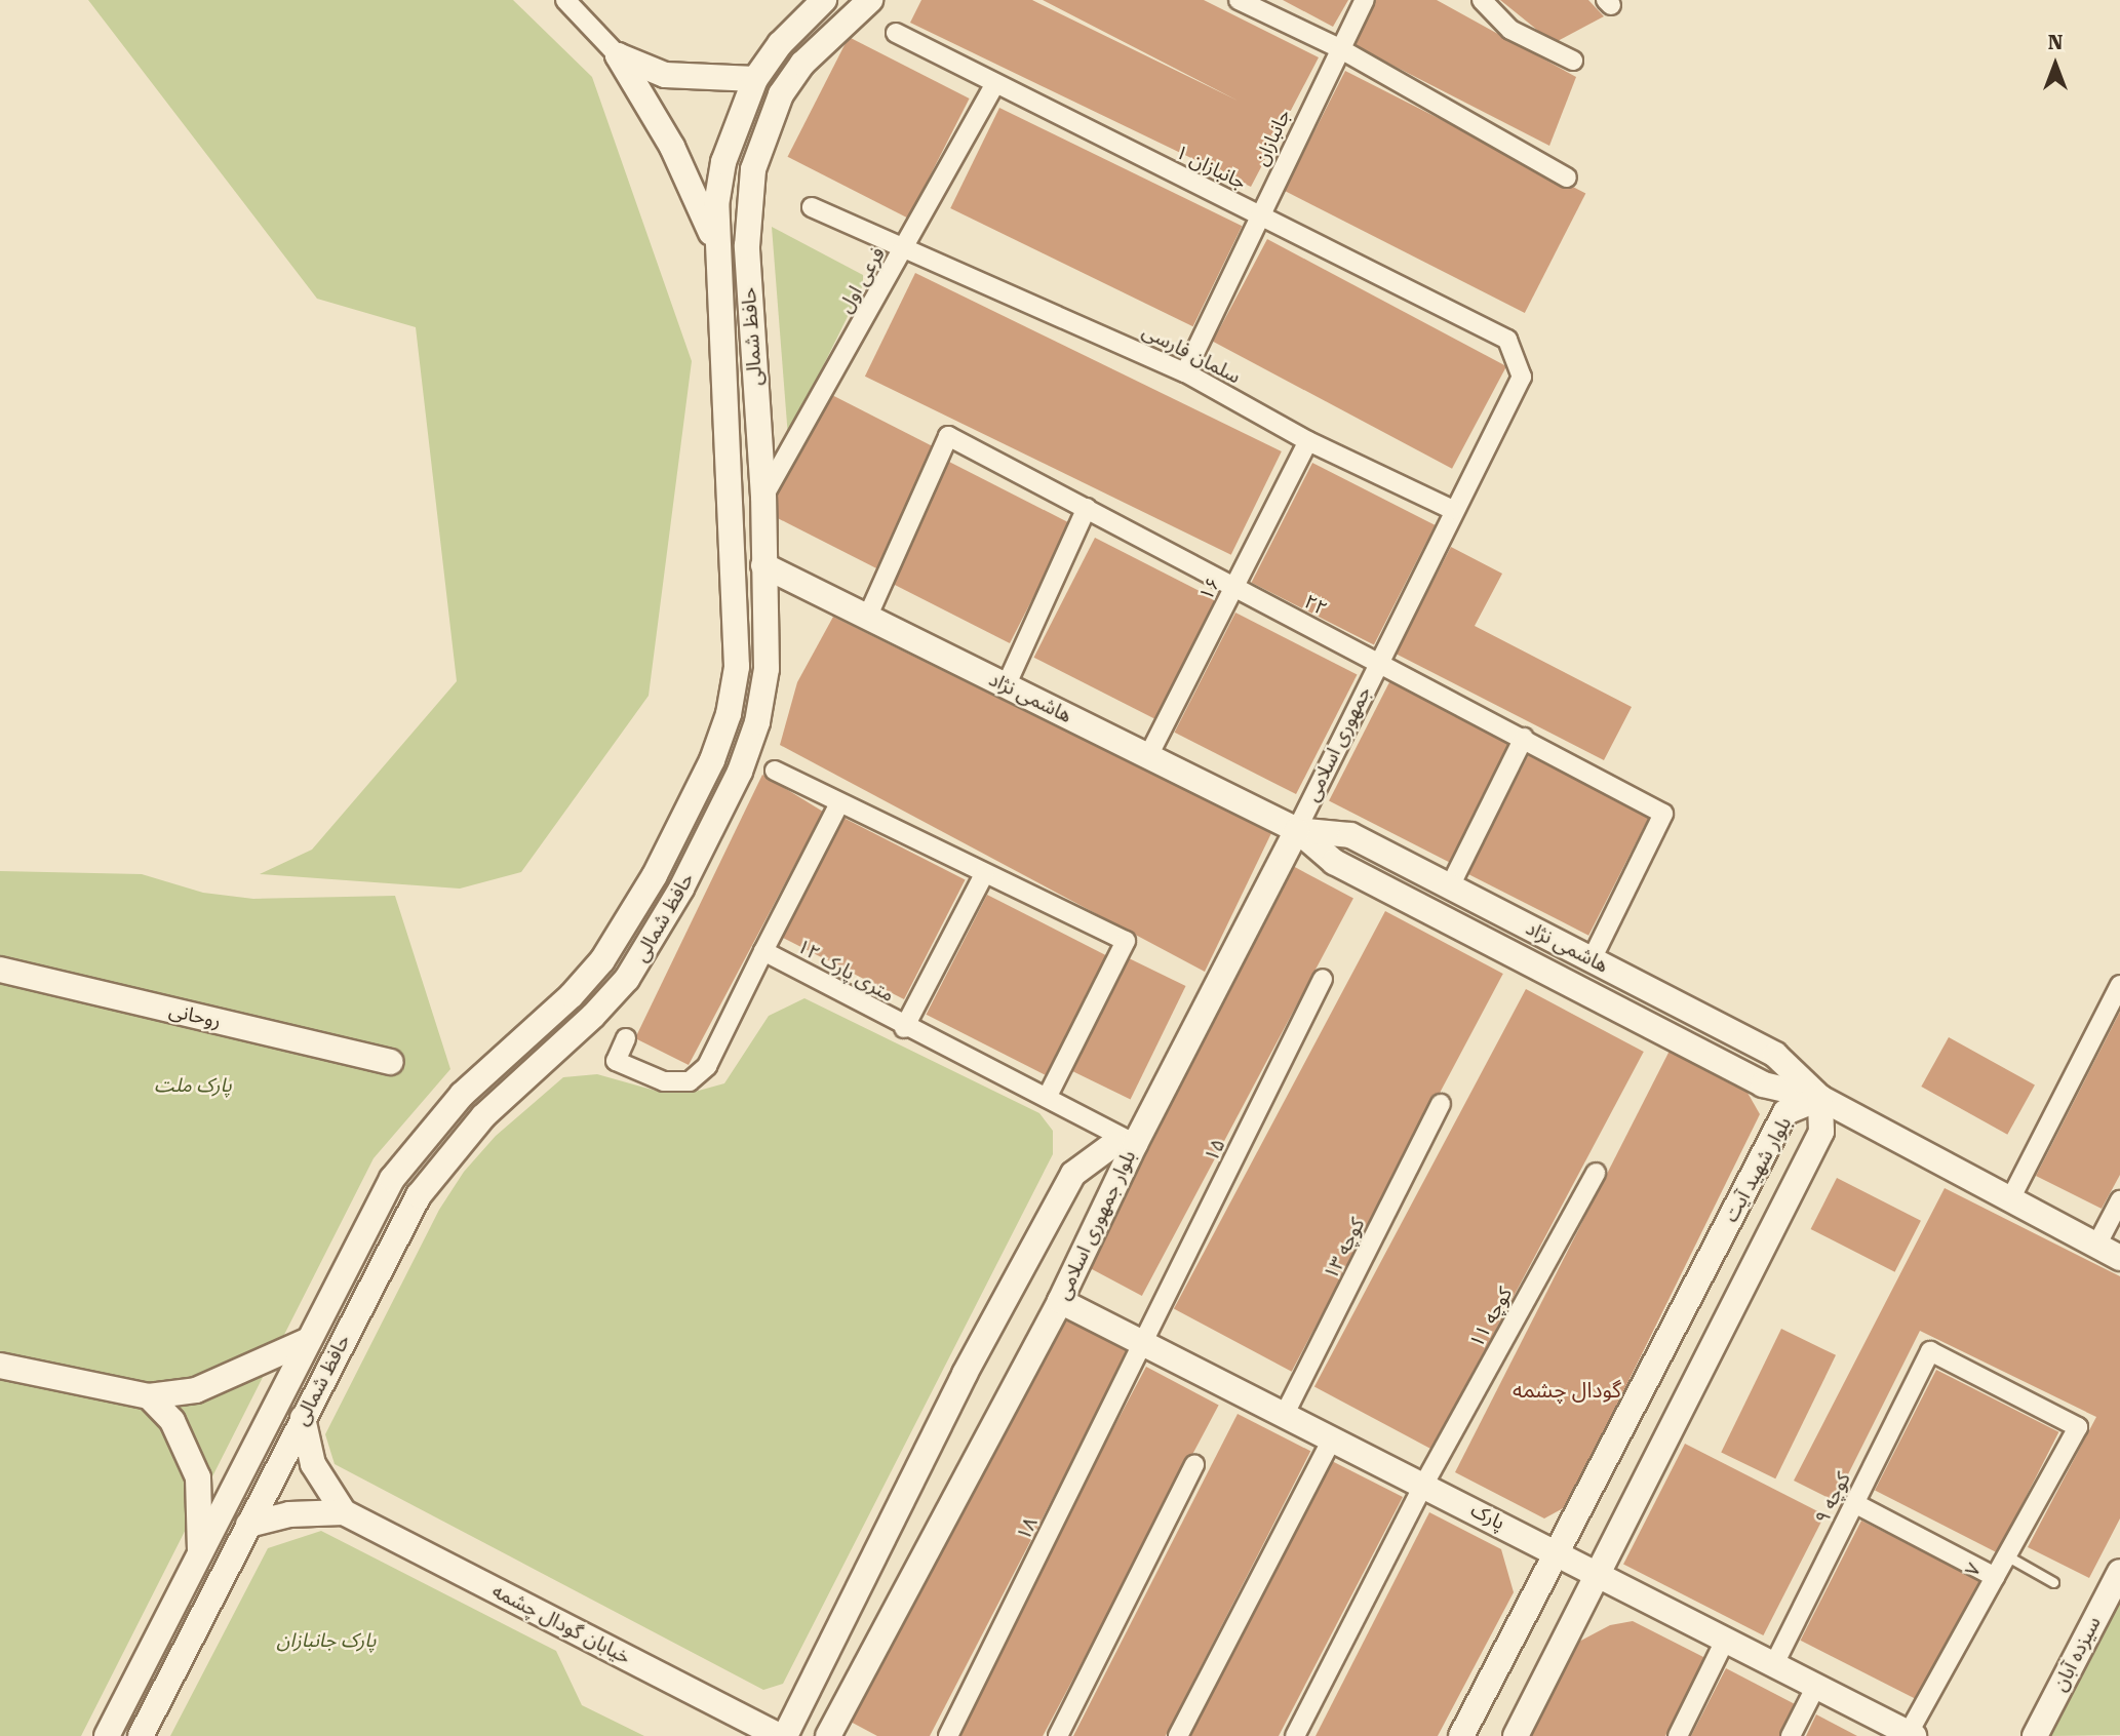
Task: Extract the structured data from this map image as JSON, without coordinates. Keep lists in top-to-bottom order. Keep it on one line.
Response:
{"streets":{"main road":["حافظ شمالی","هاشمی نژاد","جمهوری اسلامی","روحانی","بلوار شهید آیت","بلوار جمهوری اسلامی","پارک","خیابان گودال چشمه","سیزده آبان"],"street":["جانبازان","جانبازان ۱","فرعی اول","سلمان فارسی","۱۶","۲۲","۱۲ متری پارک","۱۵","کوچه ۱۳","کوچه ۱۱","کوچه ۹","۱۸","۷"]},"crossings":[["جانبازان","جانبازان ۱"],["جانبازان","سلمان فارسی"],["جانبازان ۱","فرعی اول"],["جانبازان ۱","جمهوری اسلامی"],["فرعی اول","حافظ شمالی"],["فرعی اول","سلمان فارسی"],["حافظ شمالی","هاشمی نژاد"],["سلمان فارسی","۱۶"],["سلمان فارسی","جمهوری اسلامی"],["۱۶","۲۲"],["۱۶","هاشمی نژاد"],["۲۲","هاشمی نژاد"],["۲۲","جمهوری اسلامی"],["هاشمی نژاد","جمهوری اسلامی"],["هاشمی نژاد","بلوار شهید آیت"],["جمهوری اسلامی","۱۲ متری پارک"],["جمهوری اسلامی","بلوار جمهوری اسلامی"],["۱۲ متری پارک","بلوار جمهوری اسلامی"],["۱۵","پارک"],["۱۵","۱۸"],["بلوار شهید آیت","پارک"],["بلوار جمهوری اسلامی","پارک"],["کوچه ۱۳","پارک"],["کوچه ۱۱","پارک"],["کوچه ۹","پارک"],["کوچه ۹","۷"],["پارک","۱۸"],["پارک","۷"]],"districts":["گودال چشمه"],"parks":["پارک ملت","پارک جانبازان"],"north":"top"}
